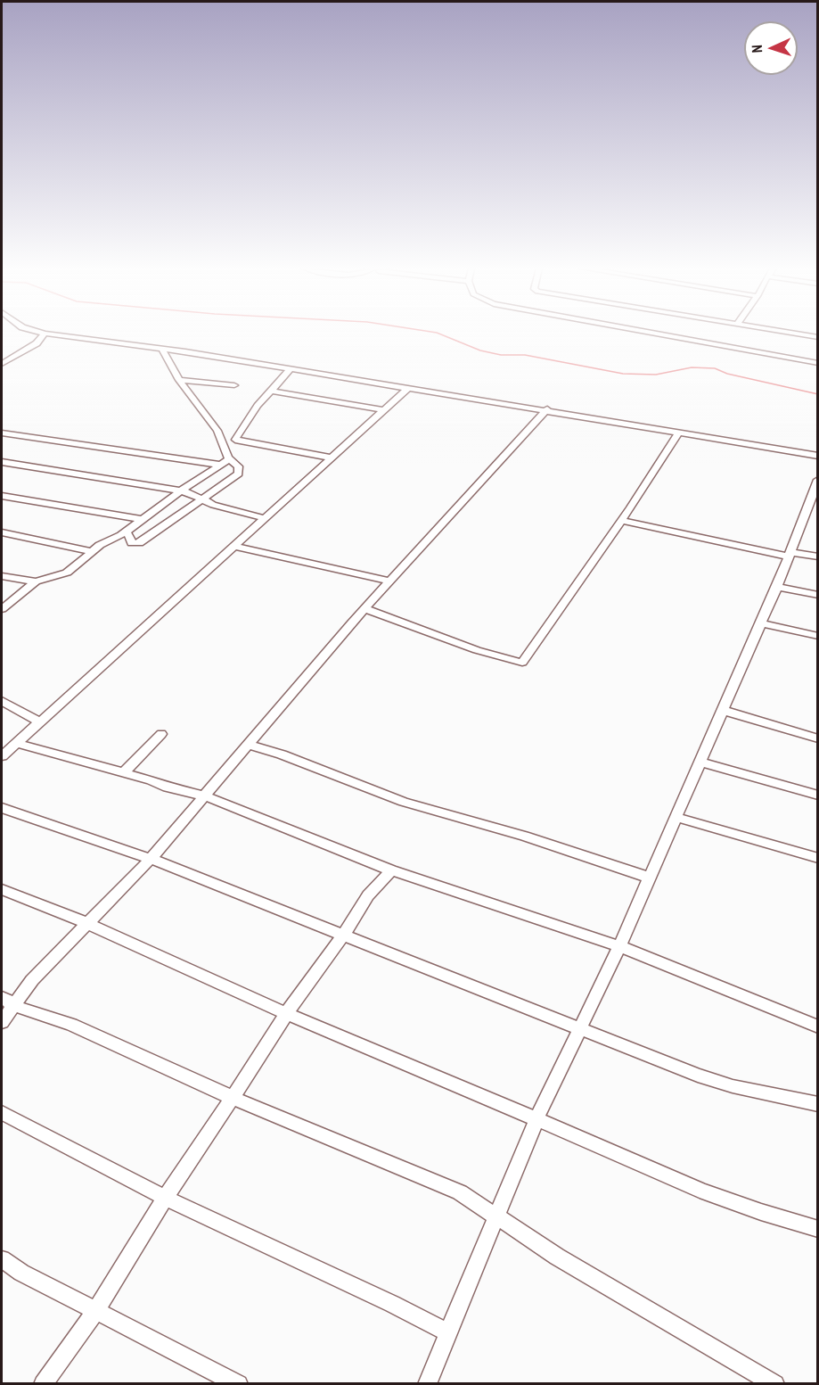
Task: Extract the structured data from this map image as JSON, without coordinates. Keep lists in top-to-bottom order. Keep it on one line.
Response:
{"north":"left"}
